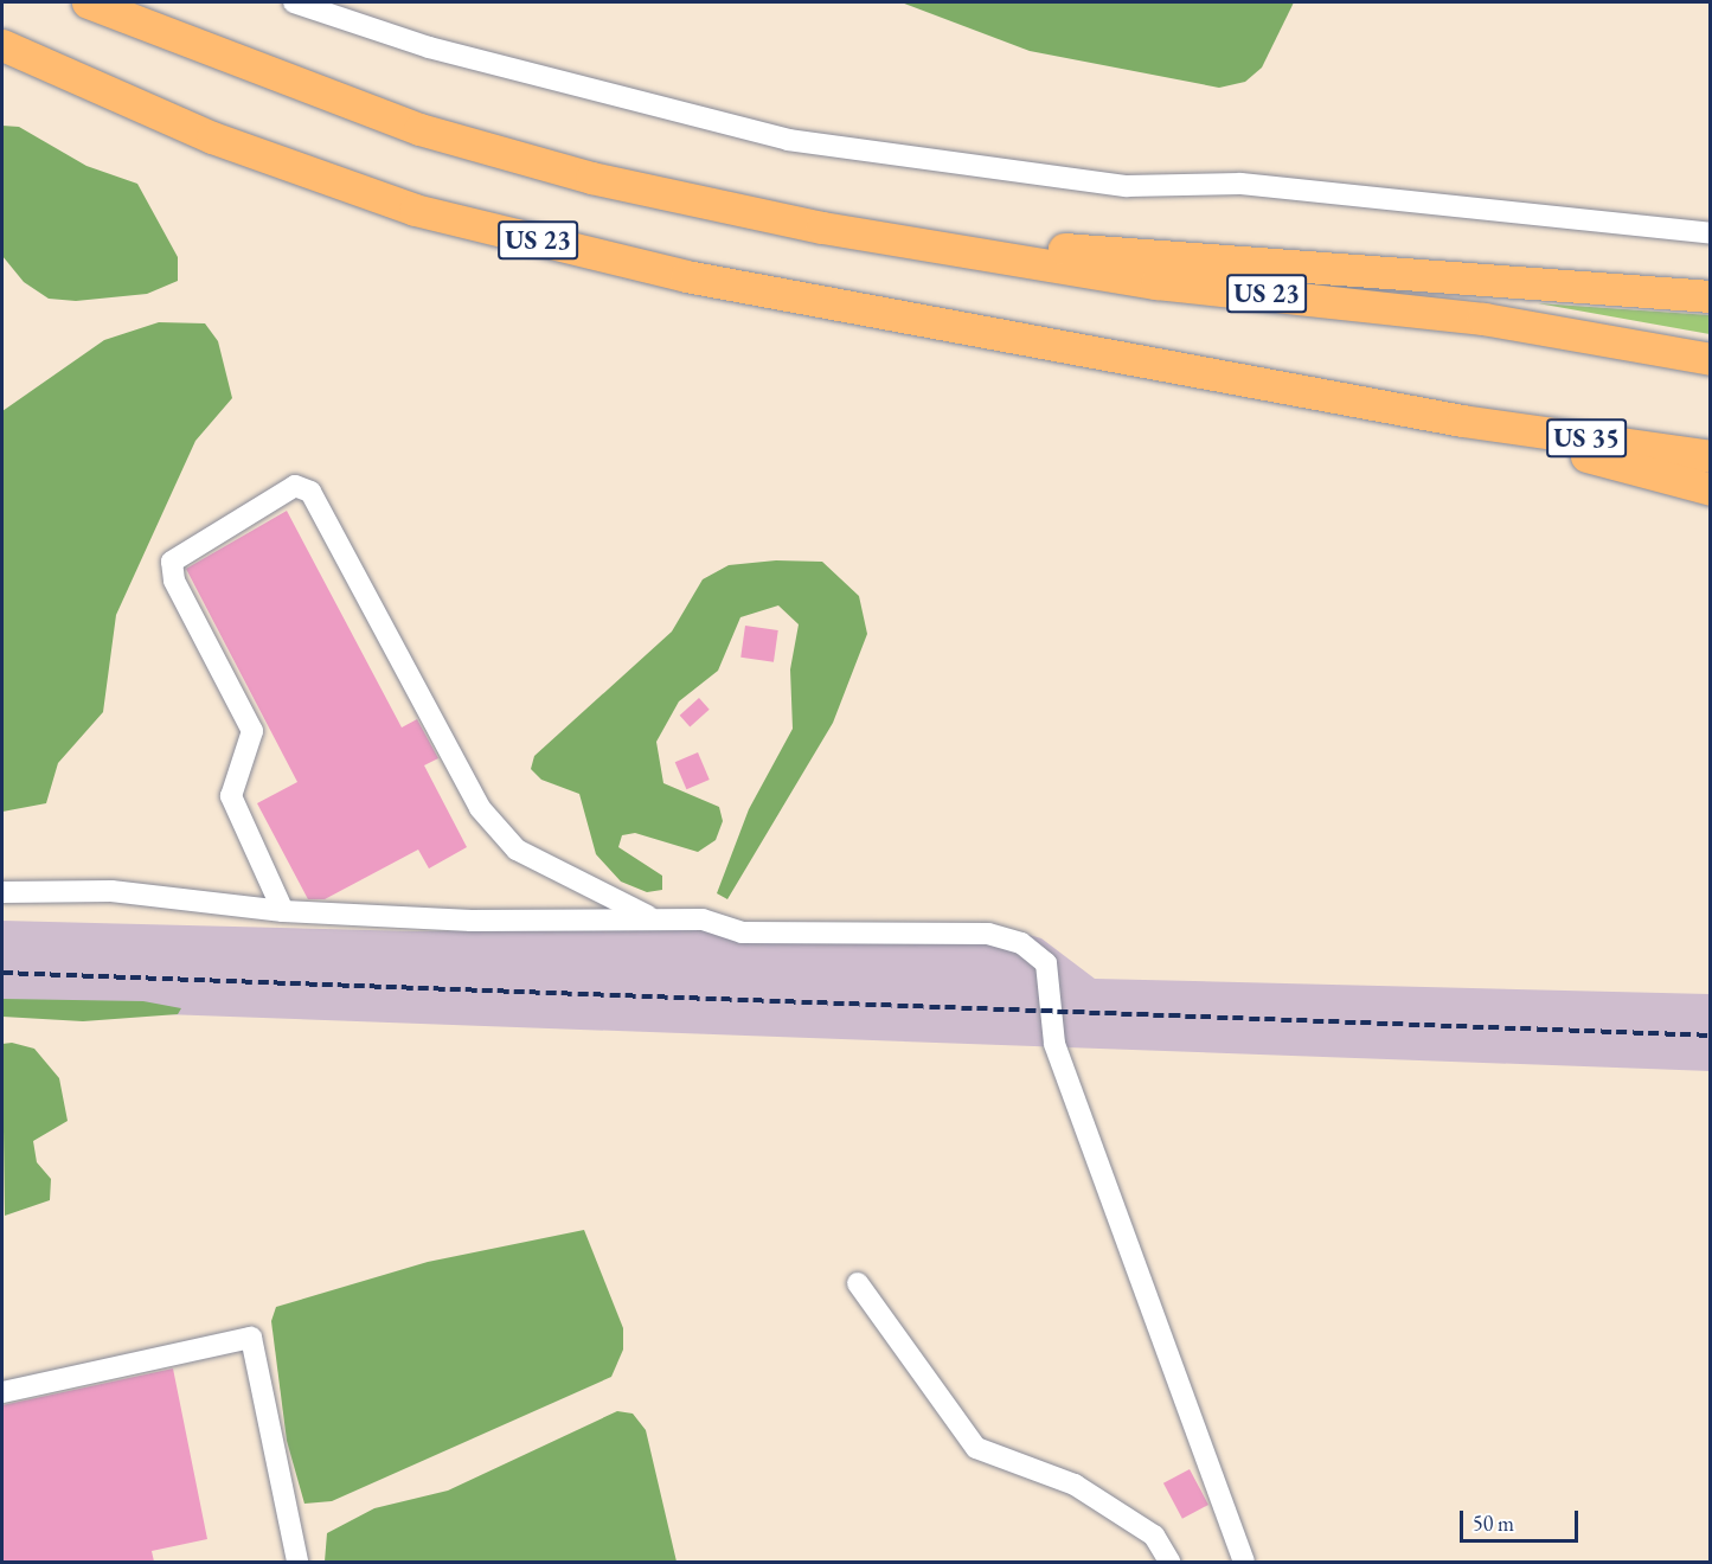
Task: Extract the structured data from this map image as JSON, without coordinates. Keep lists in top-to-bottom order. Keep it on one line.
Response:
{"streets":{"highway":["US 23","US 35"]},"crossings":[["US 23","US 35"]],"scale_bar":"50 m"}
